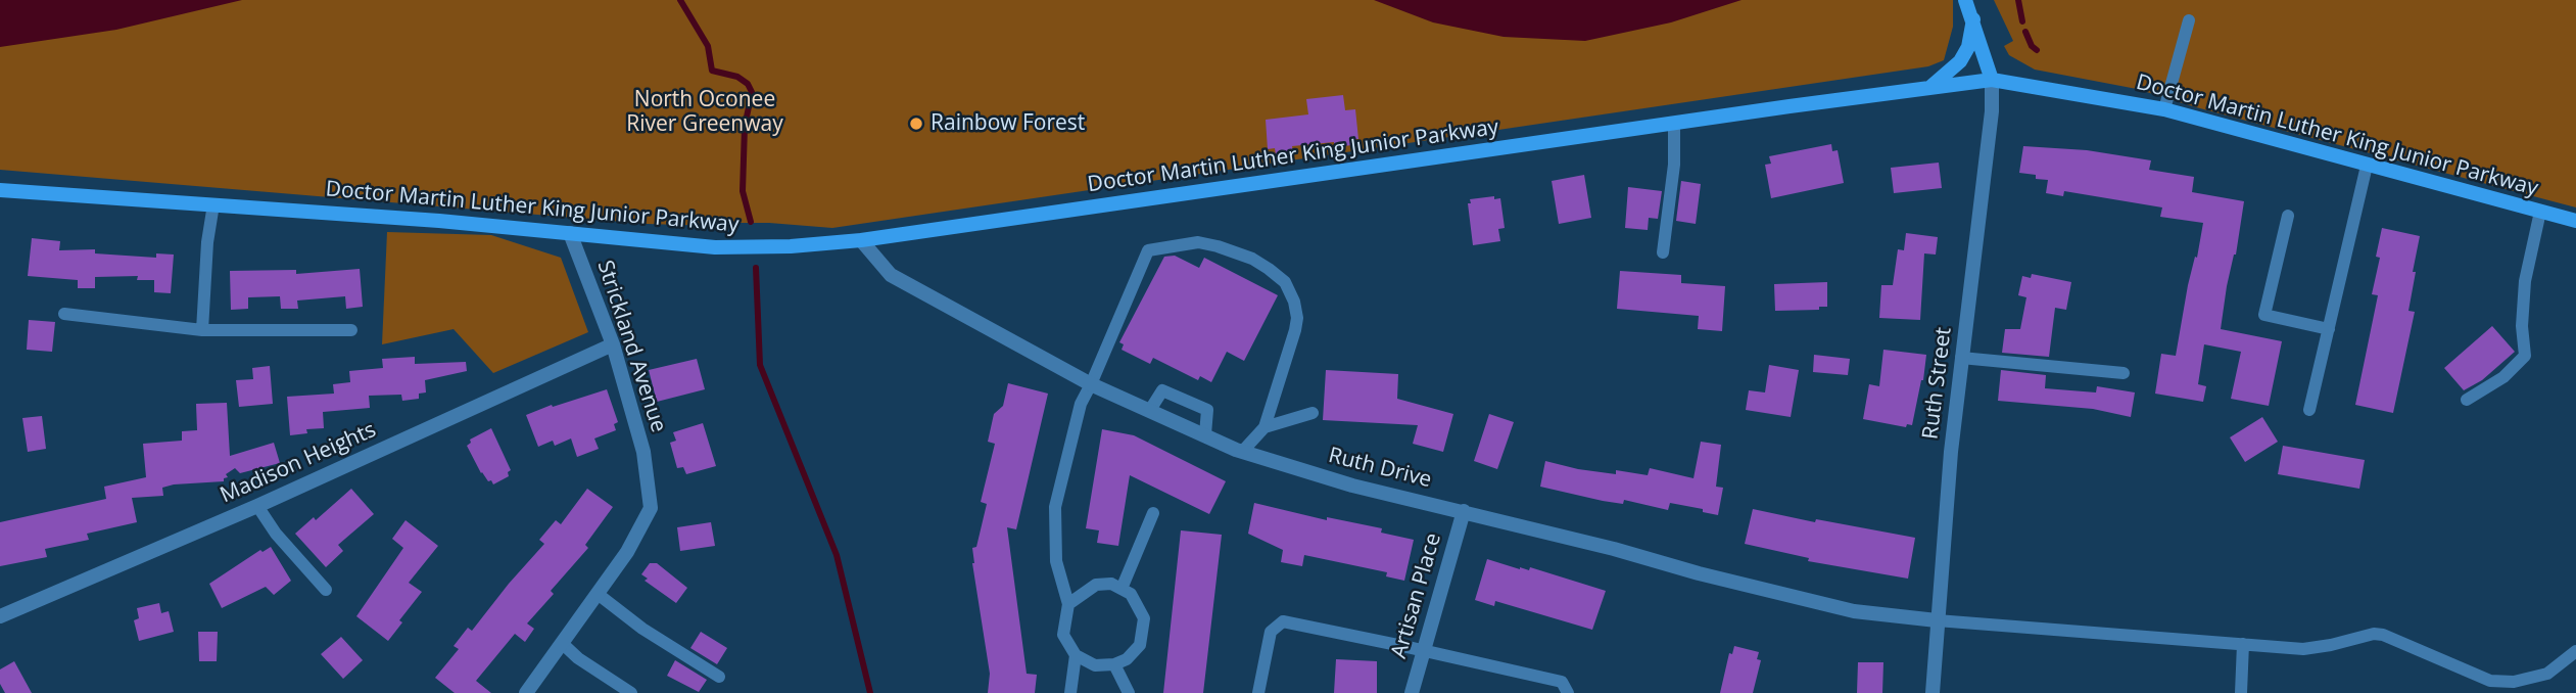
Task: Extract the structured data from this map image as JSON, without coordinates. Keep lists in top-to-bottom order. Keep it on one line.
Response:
{"streets":{"main road":["Doctor Martin Luther King Junior Parkway"],"street":["Strickland Avenue","Ruth Street","Madison Heights","Ruth Drive","Artisan Place"]},"crossings":[["Doctor Martin Luther King Junior Parkway","Strickland Avenue"],["Doctor Martin Luther King Junior Parkway","Ruth Street"],["Doctor Martin Luther King Junior Parkway","Ruth Drive"],["Strickland Avenue","Madison Heights"],["Ruth Street","Ruth Drive"],["Ruth Drive","Artisan Place"]],"parks":["North Oconee River Greenway"],"places":["Rainbow Forest"]}
